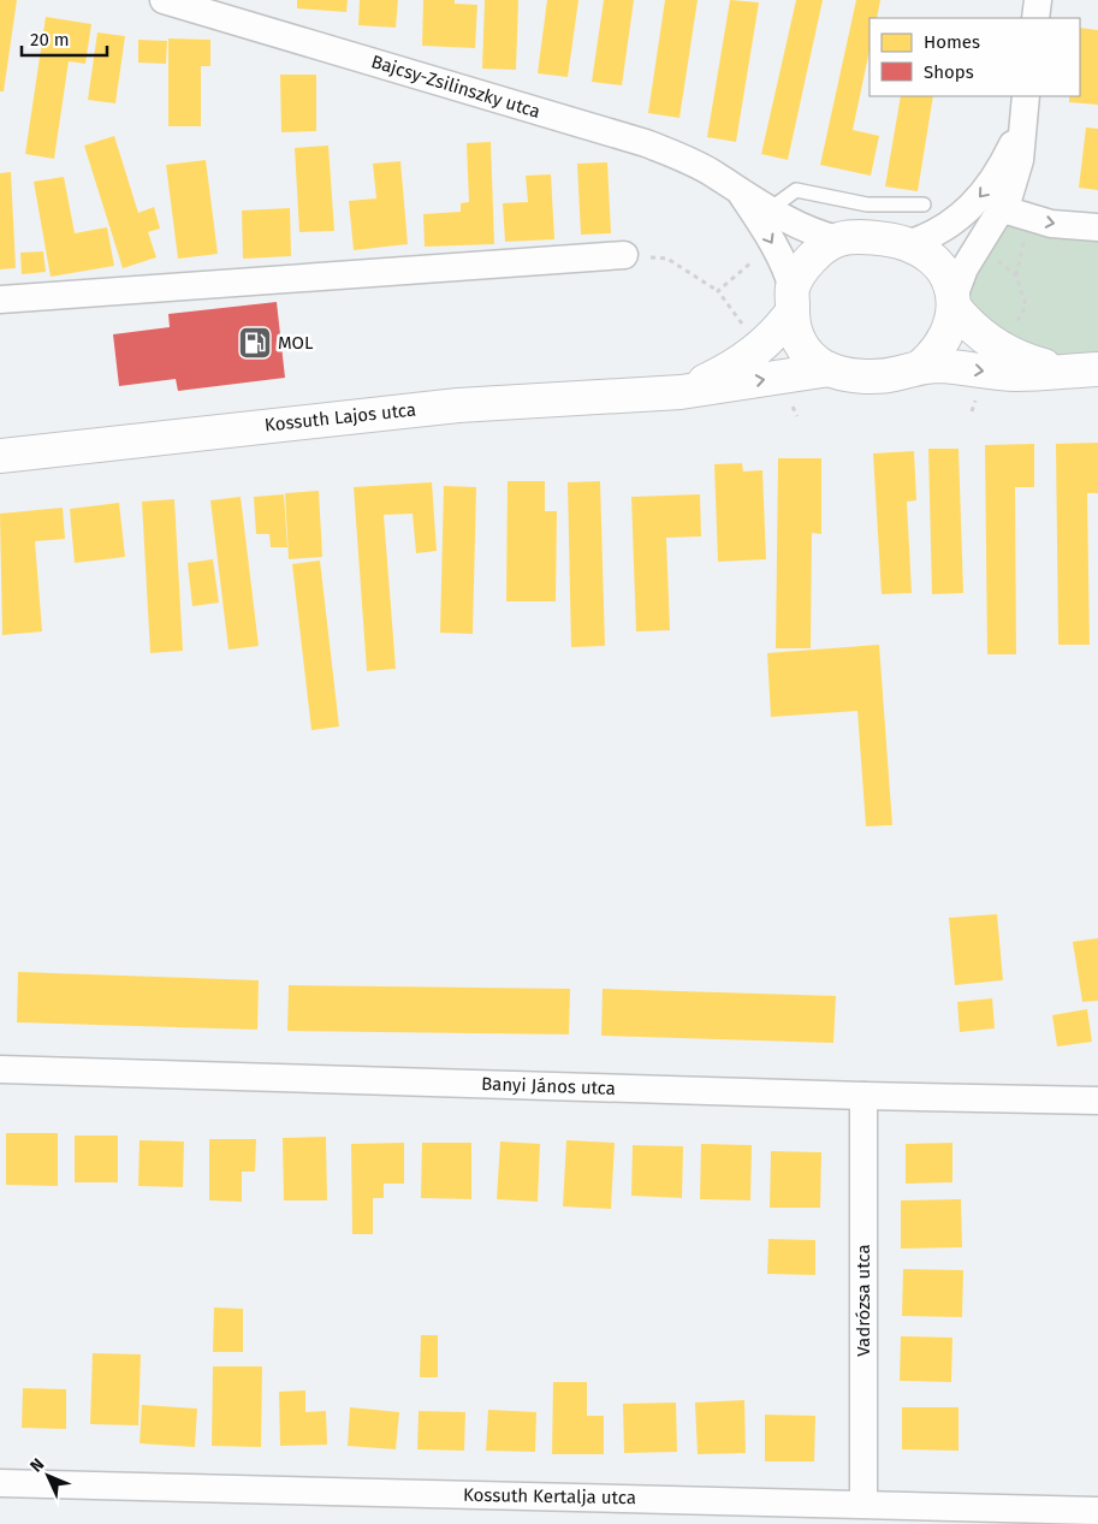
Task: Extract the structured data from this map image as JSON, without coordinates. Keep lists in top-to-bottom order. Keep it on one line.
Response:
{"streets":{"street":["Bajcsy-Zsilinszky utca","Kossuth Lajos utca","Banyi János utca","Vadrózsa utca","Kossuth Kertalja utca"]},"crossings":[["Bajcsy-Zsilinszky utca","Kossuth Lajos utca"],["Banyi János utca","Vadrózsa utca"],["Vadrózsa utca","Kossuth Kertalja utca"]],"places":{"fuel station":["MOL"]},"legend":["Homes","Shops"],"scale_bar":"20 m","north":"top left"}
